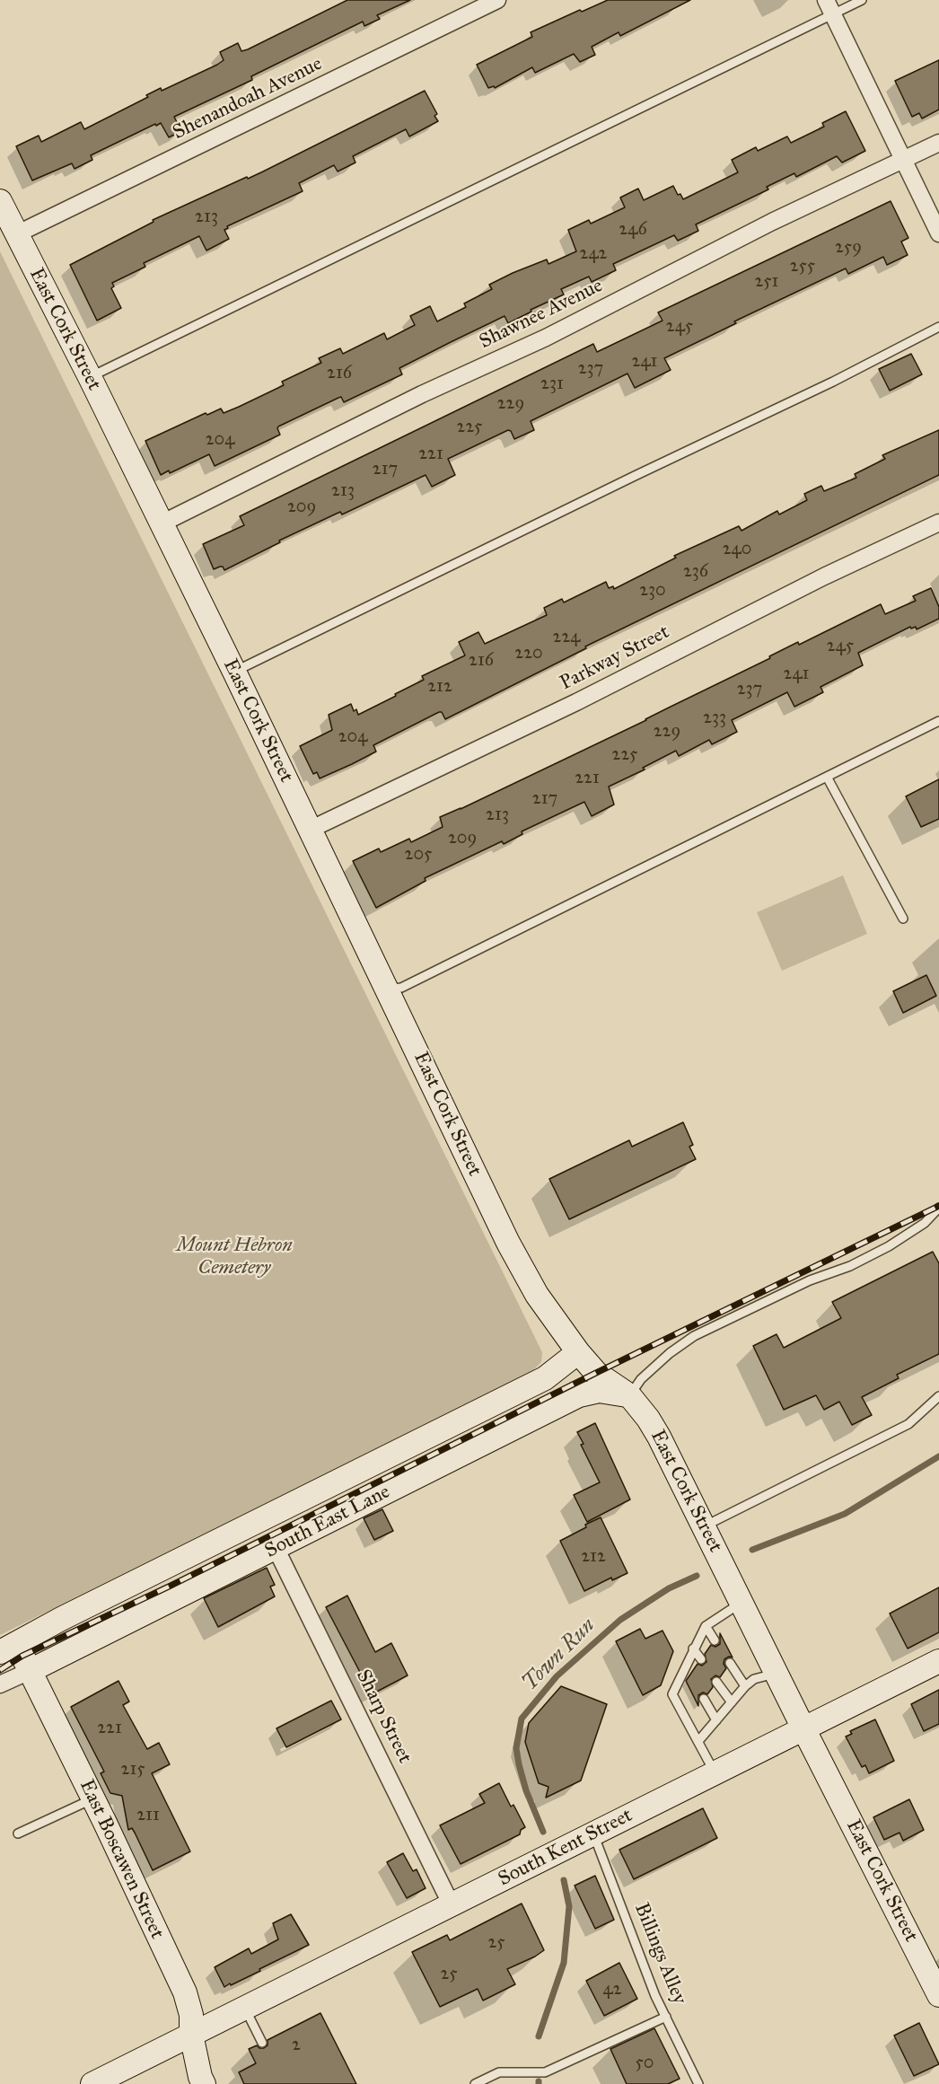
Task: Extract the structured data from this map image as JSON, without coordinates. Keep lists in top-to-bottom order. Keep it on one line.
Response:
{"streets":{"street":["Shenandoah Avenue","Shawnee Avenue","East Cork Street","Parkway Street","South East Lane","Sharp Street","South Kent Street","East Boscawen Street"],"lane":["Billings Alley"]},"crossings":[["Shenandoah Avenue","East Cork Street"],["Shawnee Avenue","East Cork Street"],["East Cork Street","Parkway Street"],["East Cork Street","South East Lane"],["East Cork Street","South Kent Street"],["South East Lane","Sharp Street"],["South East Lane","East Boscawen Street"],["Sharp Street","South Kent Street"],["South Kent Street","East Boscawen Street"],["South Kent Street","Billings Alley"]],"water":["Town Run"],"parks":["Mount Hebron Cemetery"],"house_numbers":["213","246","259","242","255","251","245","241","237","216","231","229","225","204","221","217","213","209","240","236","230","224","245","220","216","241","212","237","233","229","204","225","221","217","213","209","205","212","221","215","211","25","25","42","2","50"]}
